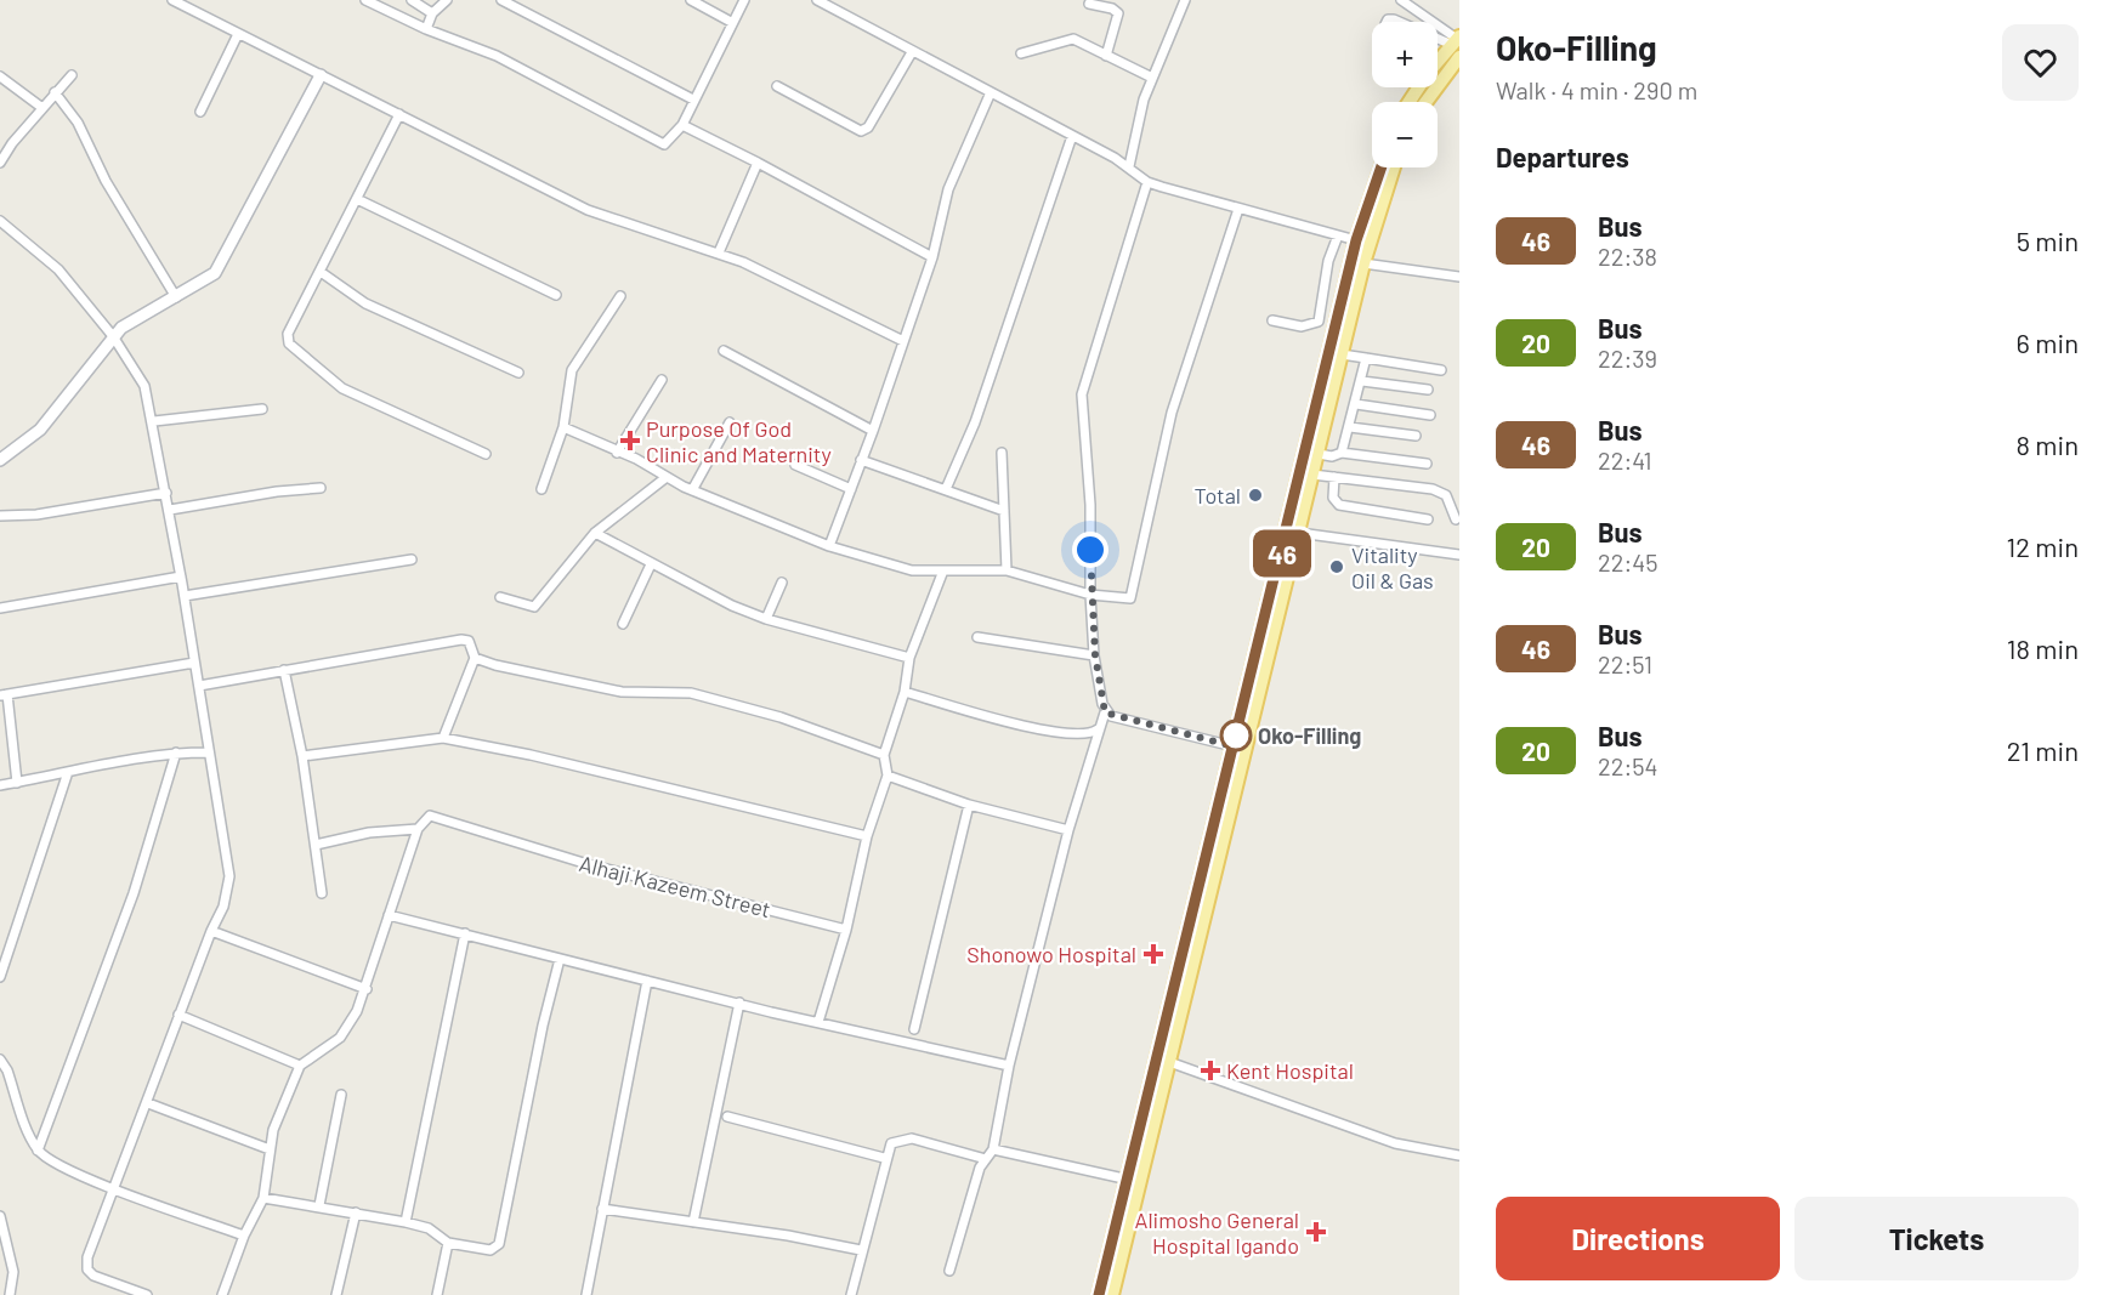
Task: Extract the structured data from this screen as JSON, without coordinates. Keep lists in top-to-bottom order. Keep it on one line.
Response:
{"streets":{"street":["Alhaji Kazeem Street"]},"places":{"health":["Purpose Of God Clinic and Maternity","Shonowo Hospital","Kent Hospital","Alimosho General Hospital Igando"],"other":["Total","Vitality Oil & Gas","Oko-Filling"]},"lines":["bus line 46"],"page":{"on_map":"46","heading":[["Oko-Filling","Walk · 4 min · 290 m"],"Departures"],"map_buttons":["+","−"],"list":[{"mark":"46","name":"Bus","note":"22:38","value":"5 min"},{"mark":"20","name":"Bus","note":"22:39","value":"6 min"},{"mark":"46","name":"Bus","note":"22:41","value":"8 min"},{"mark":"20","name":"Bus","note":"22:45","value":"12 min"},{"mark":"46","name":"Bus","note":"22:51","value":"18 min"},{"mark":"20","name":"Bus","note":"22:54","value":"21 min"}],"buttons":["Directions","Tickets"]}}
